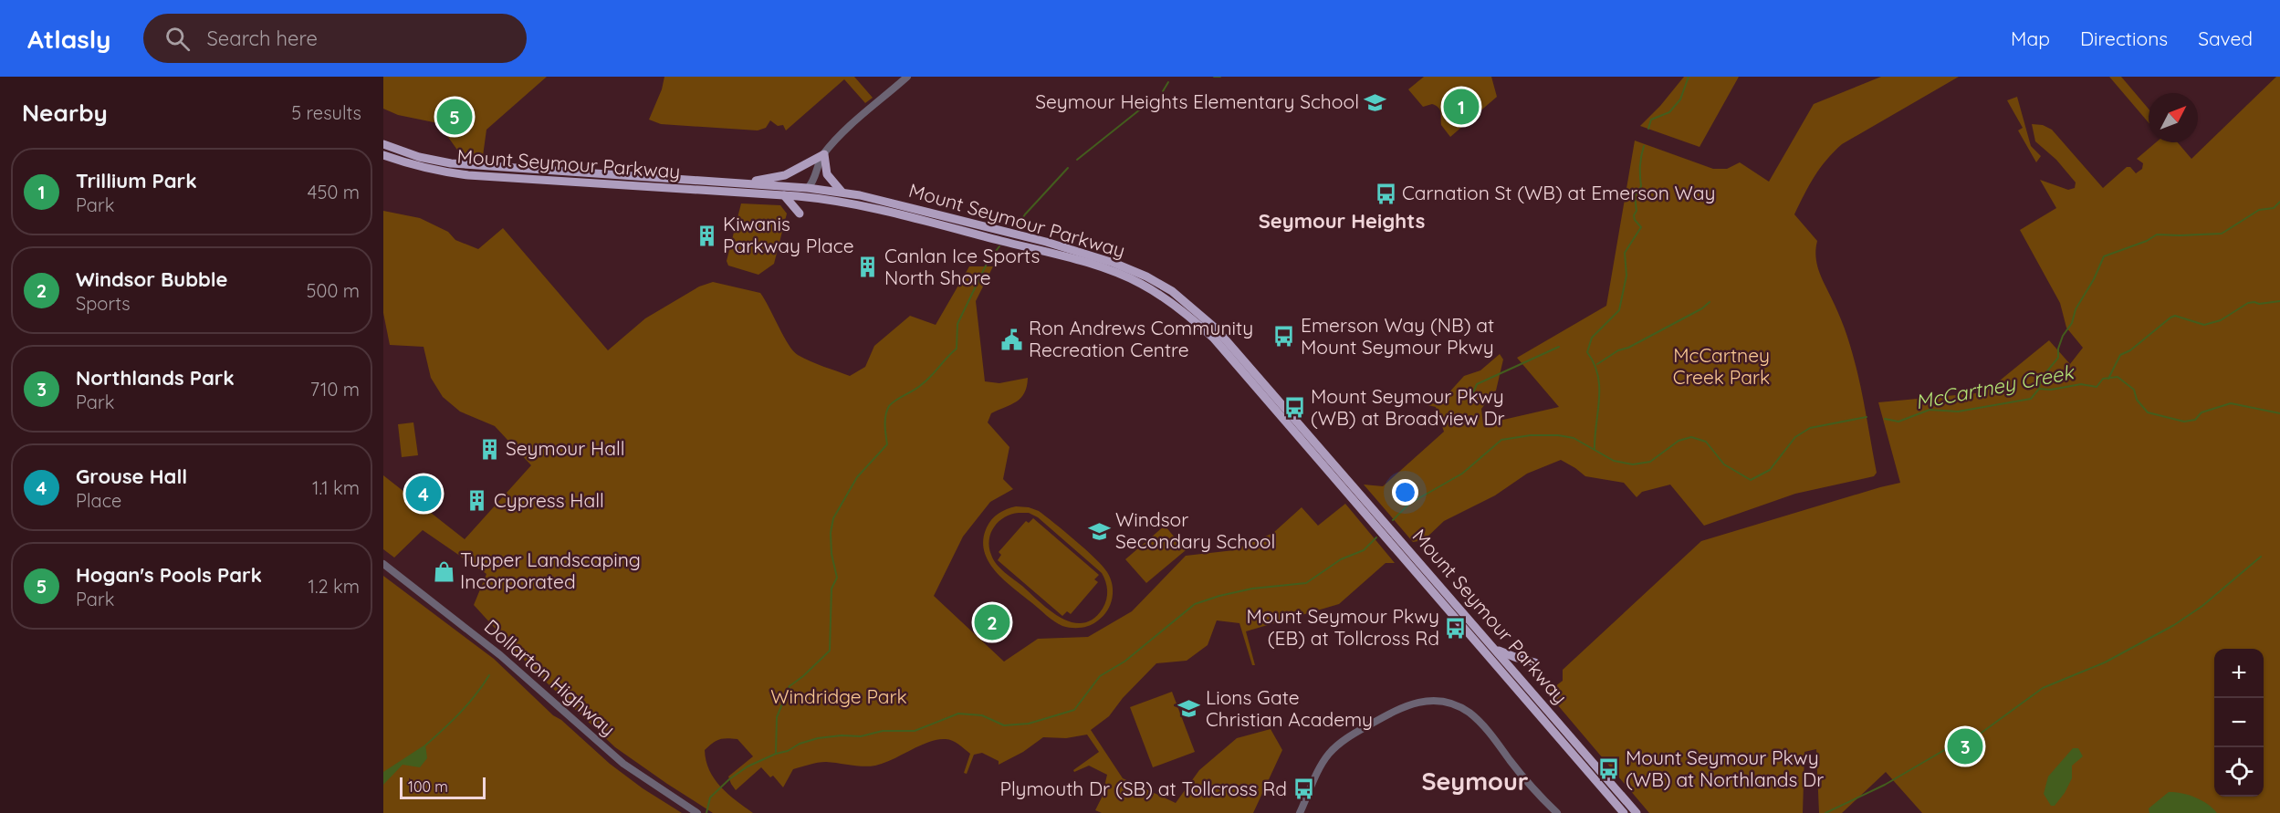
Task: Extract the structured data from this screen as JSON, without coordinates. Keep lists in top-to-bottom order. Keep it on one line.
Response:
{"streets":{"main road":["Mount Seymour Parkway"],"street":["Dollarton Highway"]},"districts":["Seymour Heights","Seymour"],"water":["McCartney Creek"],"parks":["McCartney Creek Park","Windridge Park"],"places":{"school or university":["Seymour Heights Elementary School","Windsor Secondary School","Lions Gate Christian Academy"],"bus stop":["Carnation St (WB) at Emerson Way","Emerson Way (NB) at Mount Seymour Pkwy","Mount Seymour Pkwy (WB) at Broadview Dr","Mount Seymour Pkwy (EB) at Tollcross Rd","Mount Seymour Pkwy (WB) at Northlands Dr","Plymouth Dr (SB) at Tollcross Rd"],"building":["Kiwanis Parkway Place","Canlan Ice Sports North Shore","Seymour Hall","Cypress Hall"],"public building":["Ron Andrews Community Recreation Centre"],"shop":["Tupper Landscaping Incorporated"]},"scale_bar":"100 m","north":"top right","page":{"header":"Atlasly","search":"Search here","nav":["Map","Directions","Saved"],"heading":["Nearby","5 results"],"pins":["1","5","4","2","3"],"list":[{"mark":"1","name":"Trillium Park","note":"Park","value":"450 m"},{"mark":"2","name":"Windsor Bubble","note":"Sports","value":"500 m"},{"mark":"3","name":"Northlands Park","note":"Park","value":"710 m"},{"mark":"4","name":"Grouse Hall","note":"Place","value":"1.1 km"},{"mark":"5","name":"Hogan's Pools Park","note":"Park","value":"1.2 km"}],"map_buttons":["+","−"],"scale":"100 m"}}
